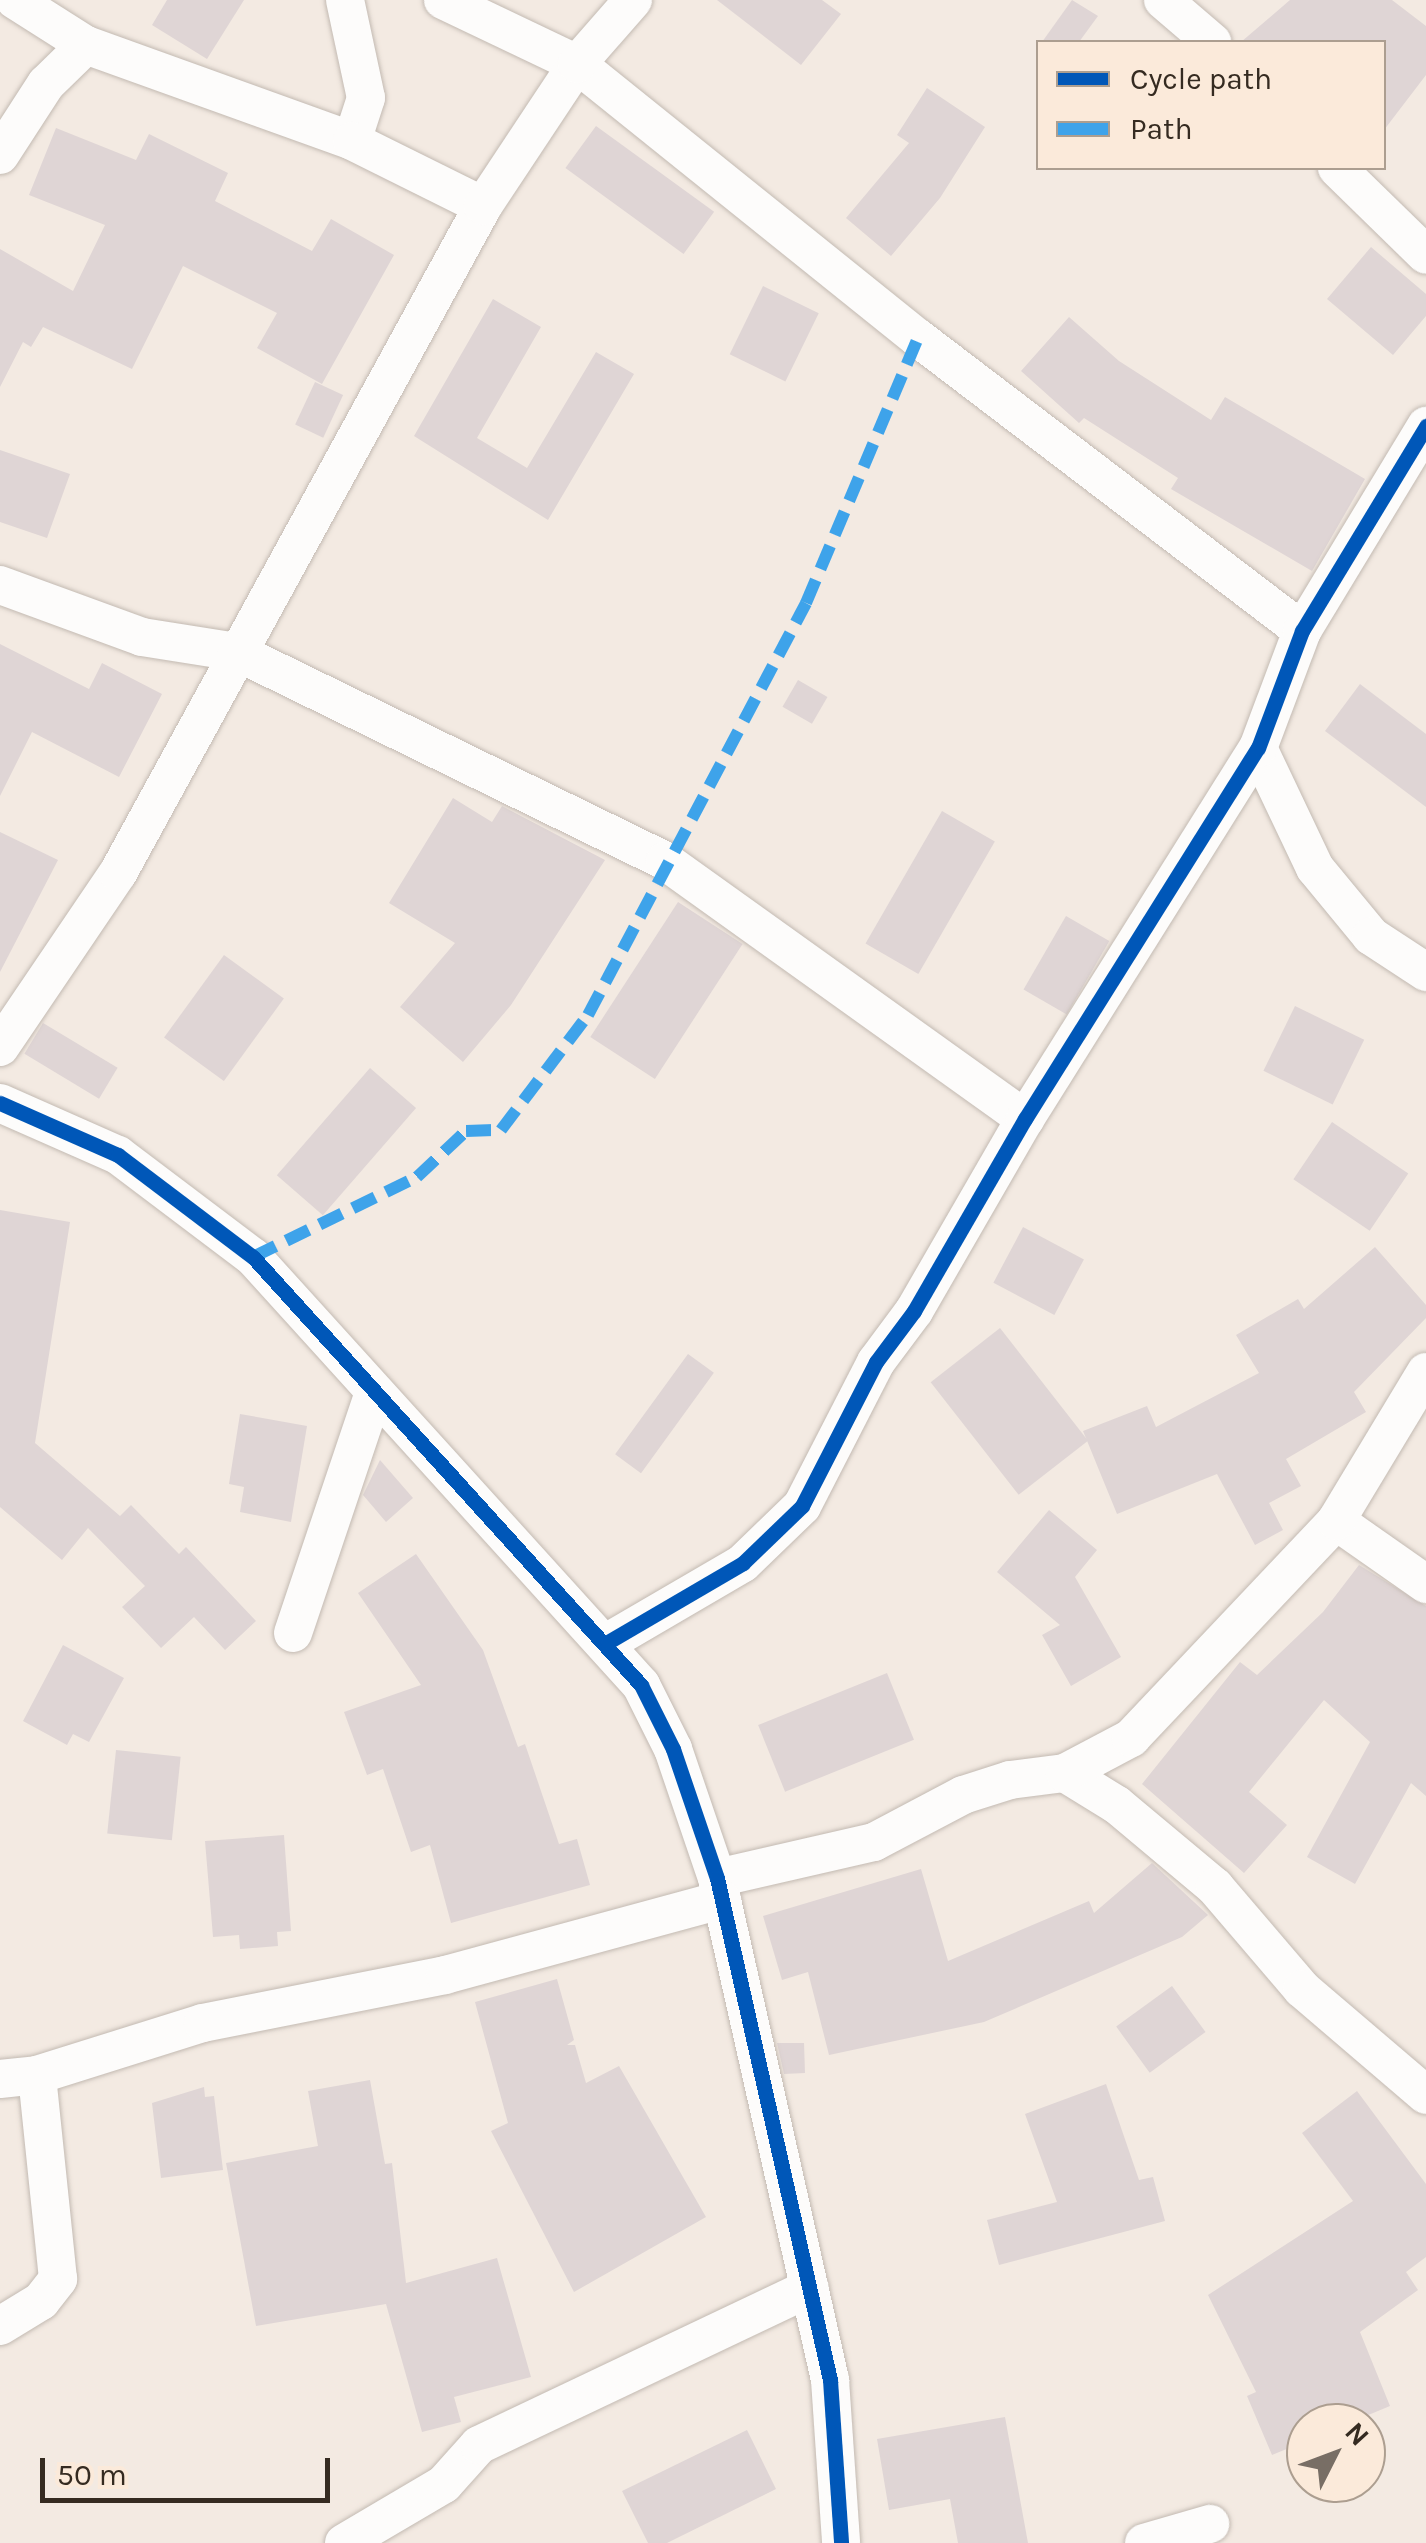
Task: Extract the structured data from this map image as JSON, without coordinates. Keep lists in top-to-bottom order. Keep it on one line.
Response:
{"legend":["Cycle path","Path"],"scale_bar":"50 m","north":"top right"}
